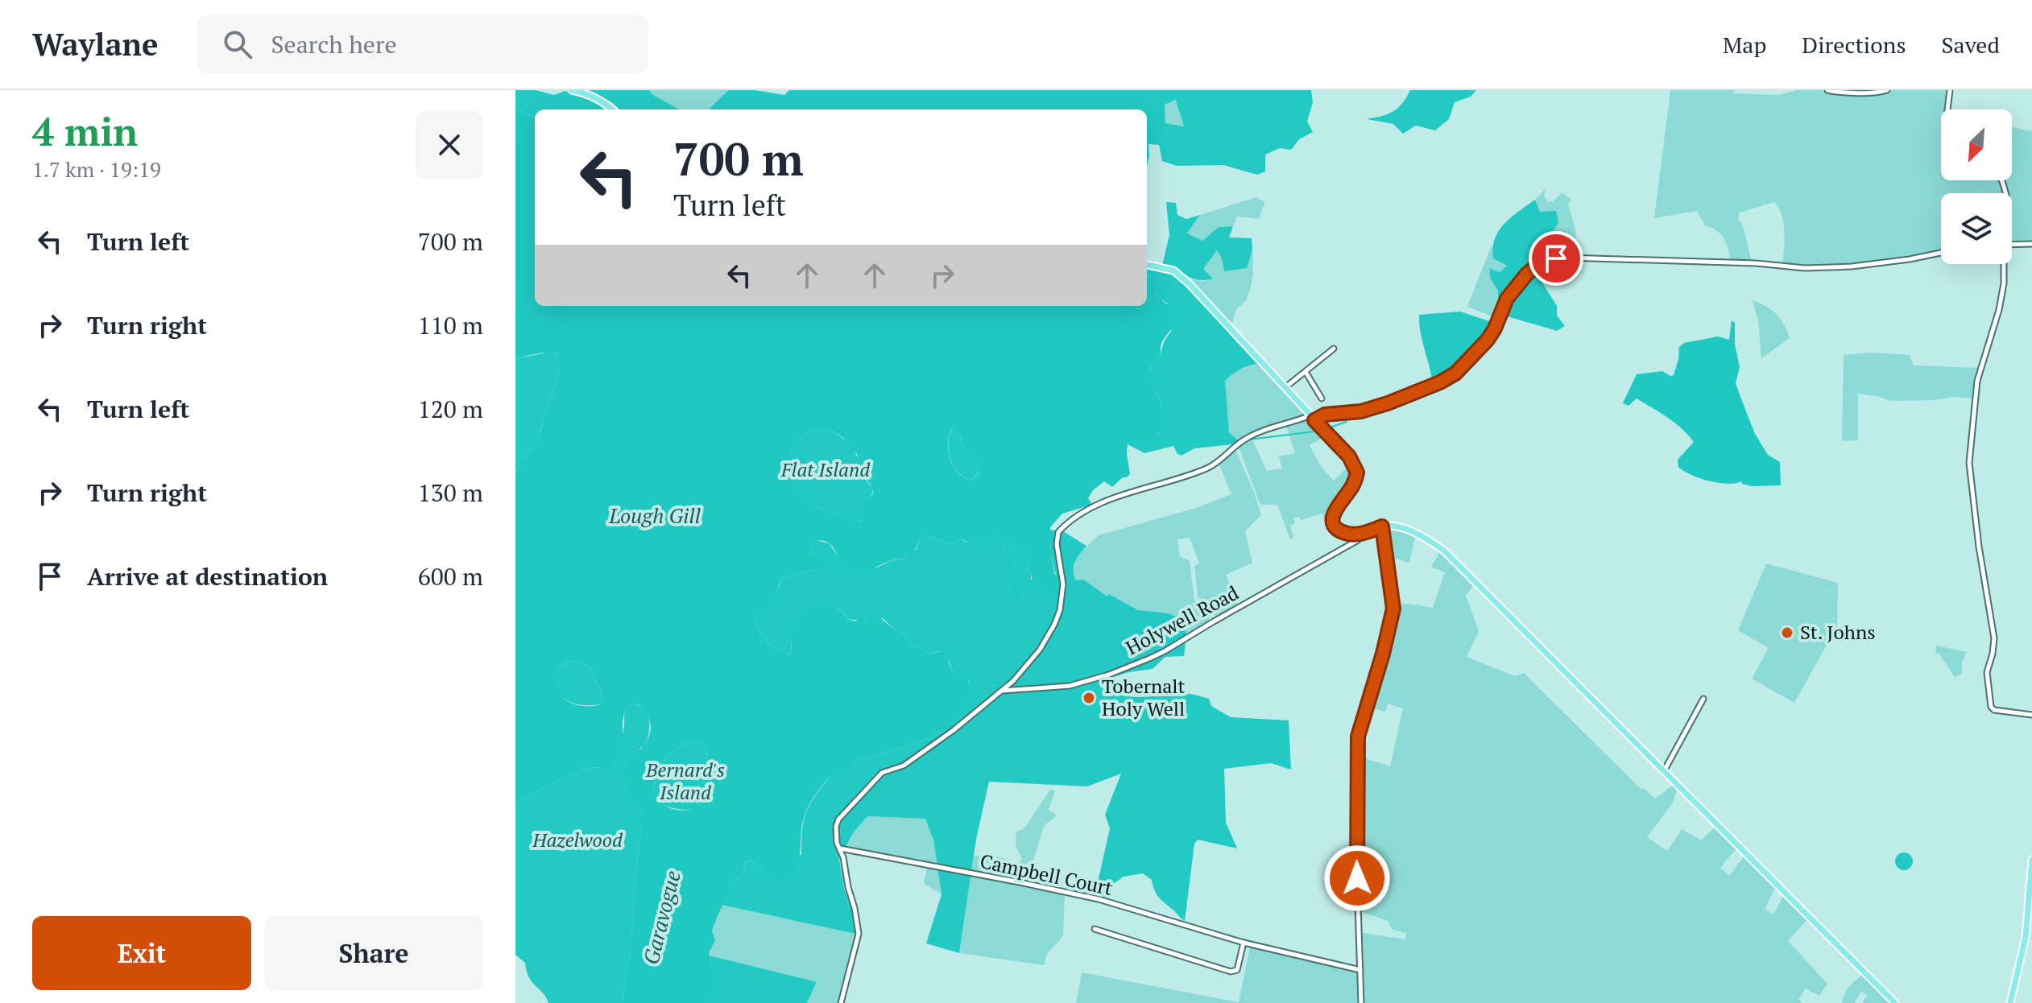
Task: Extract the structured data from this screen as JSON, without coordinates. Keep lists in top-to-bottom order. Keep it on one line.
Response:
{"streets":{"street":["Holywell Road","Campbell Court"]},"water":["Lough Gill","Garavogue"],"parks":["Flat Island","Bernard's Island","Hazelwood"],"places":["St. Johns","Tobernalt Holy Well"],"north":"bottom left","page":{"header":"Waylane","search":"Search here","nav":["Map","Directions","Saved"],"heading":["4 min","1.7 km · 19:19"],"turn":["700 m","Turn left"],"list":[{"name":"Turn left","value":"700 m"},{"name":"Turn right","value":"110 m"},{"name":"Turn left","value":"120 m"},{"name":"Turn right","value":"130 m"},{"name":"Arrive at destination","value":"600 m"}],"buttons":["Exit","Share"]}}
